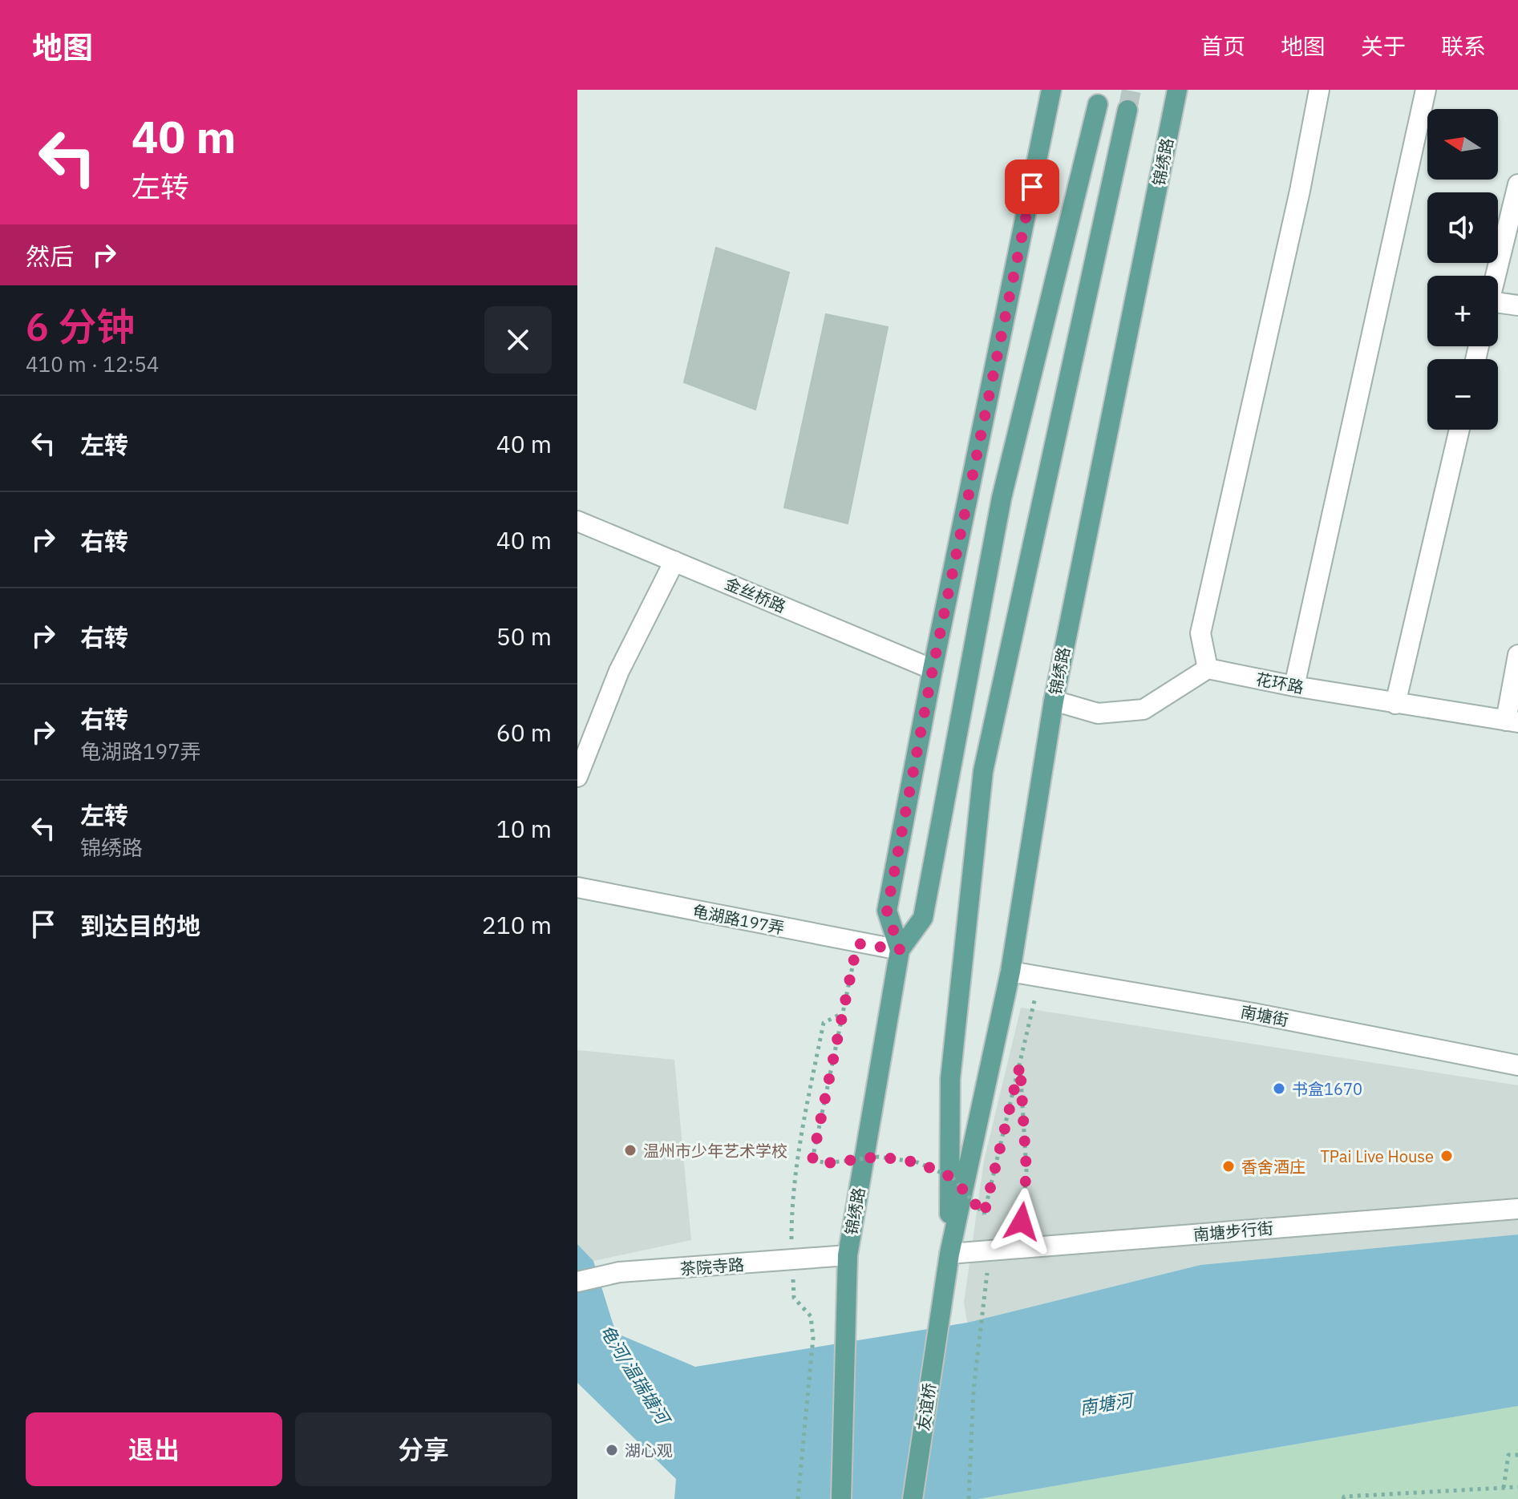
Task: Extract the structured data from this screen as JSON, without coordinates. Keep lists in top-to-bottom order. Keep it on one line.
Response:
{"streets":{"main road":["锦绣路","友谊桥"],"street":["金丝桥路","花环路","龟湖路197弄","南塘街","南塘步行街","茶院寺路"]},"crossings":[["锦绣路","金丝桥路"],["锦绣路","龟湖路197弄"],["锦绣路","南塘街"],["锦绣路","南塘步行街"],["锦绣路","茶院寺路"],["锦绣路","友谊桥"]],"water":["龟河/温瑞塘河","南塘河"],"places":["书盒1670","温州市少年艺术学校","TPai Live House","香舍酒庄","湖心观"],"north":"left","page":{"header":"地图","nav":["首页","地图","关于","联系"],"turn":["40 m","左转"],"map_buttons":["+","−"],"then":"然后","heading":["6 分钟","410 m · 12:54"],"list":[{"name":"左转","value":"40 m"},{"name":"右转","value":"40 m"},{"name":"右转","value":"50 m"},{"name":"右转","note":"龟湖路197弄","value":"60 m"},{"name":"左转","note":"锦绣路","value":"10 m"},{"name":"到达目的地","value":"210 m"}],"buttons":["退出","分享"]}}
